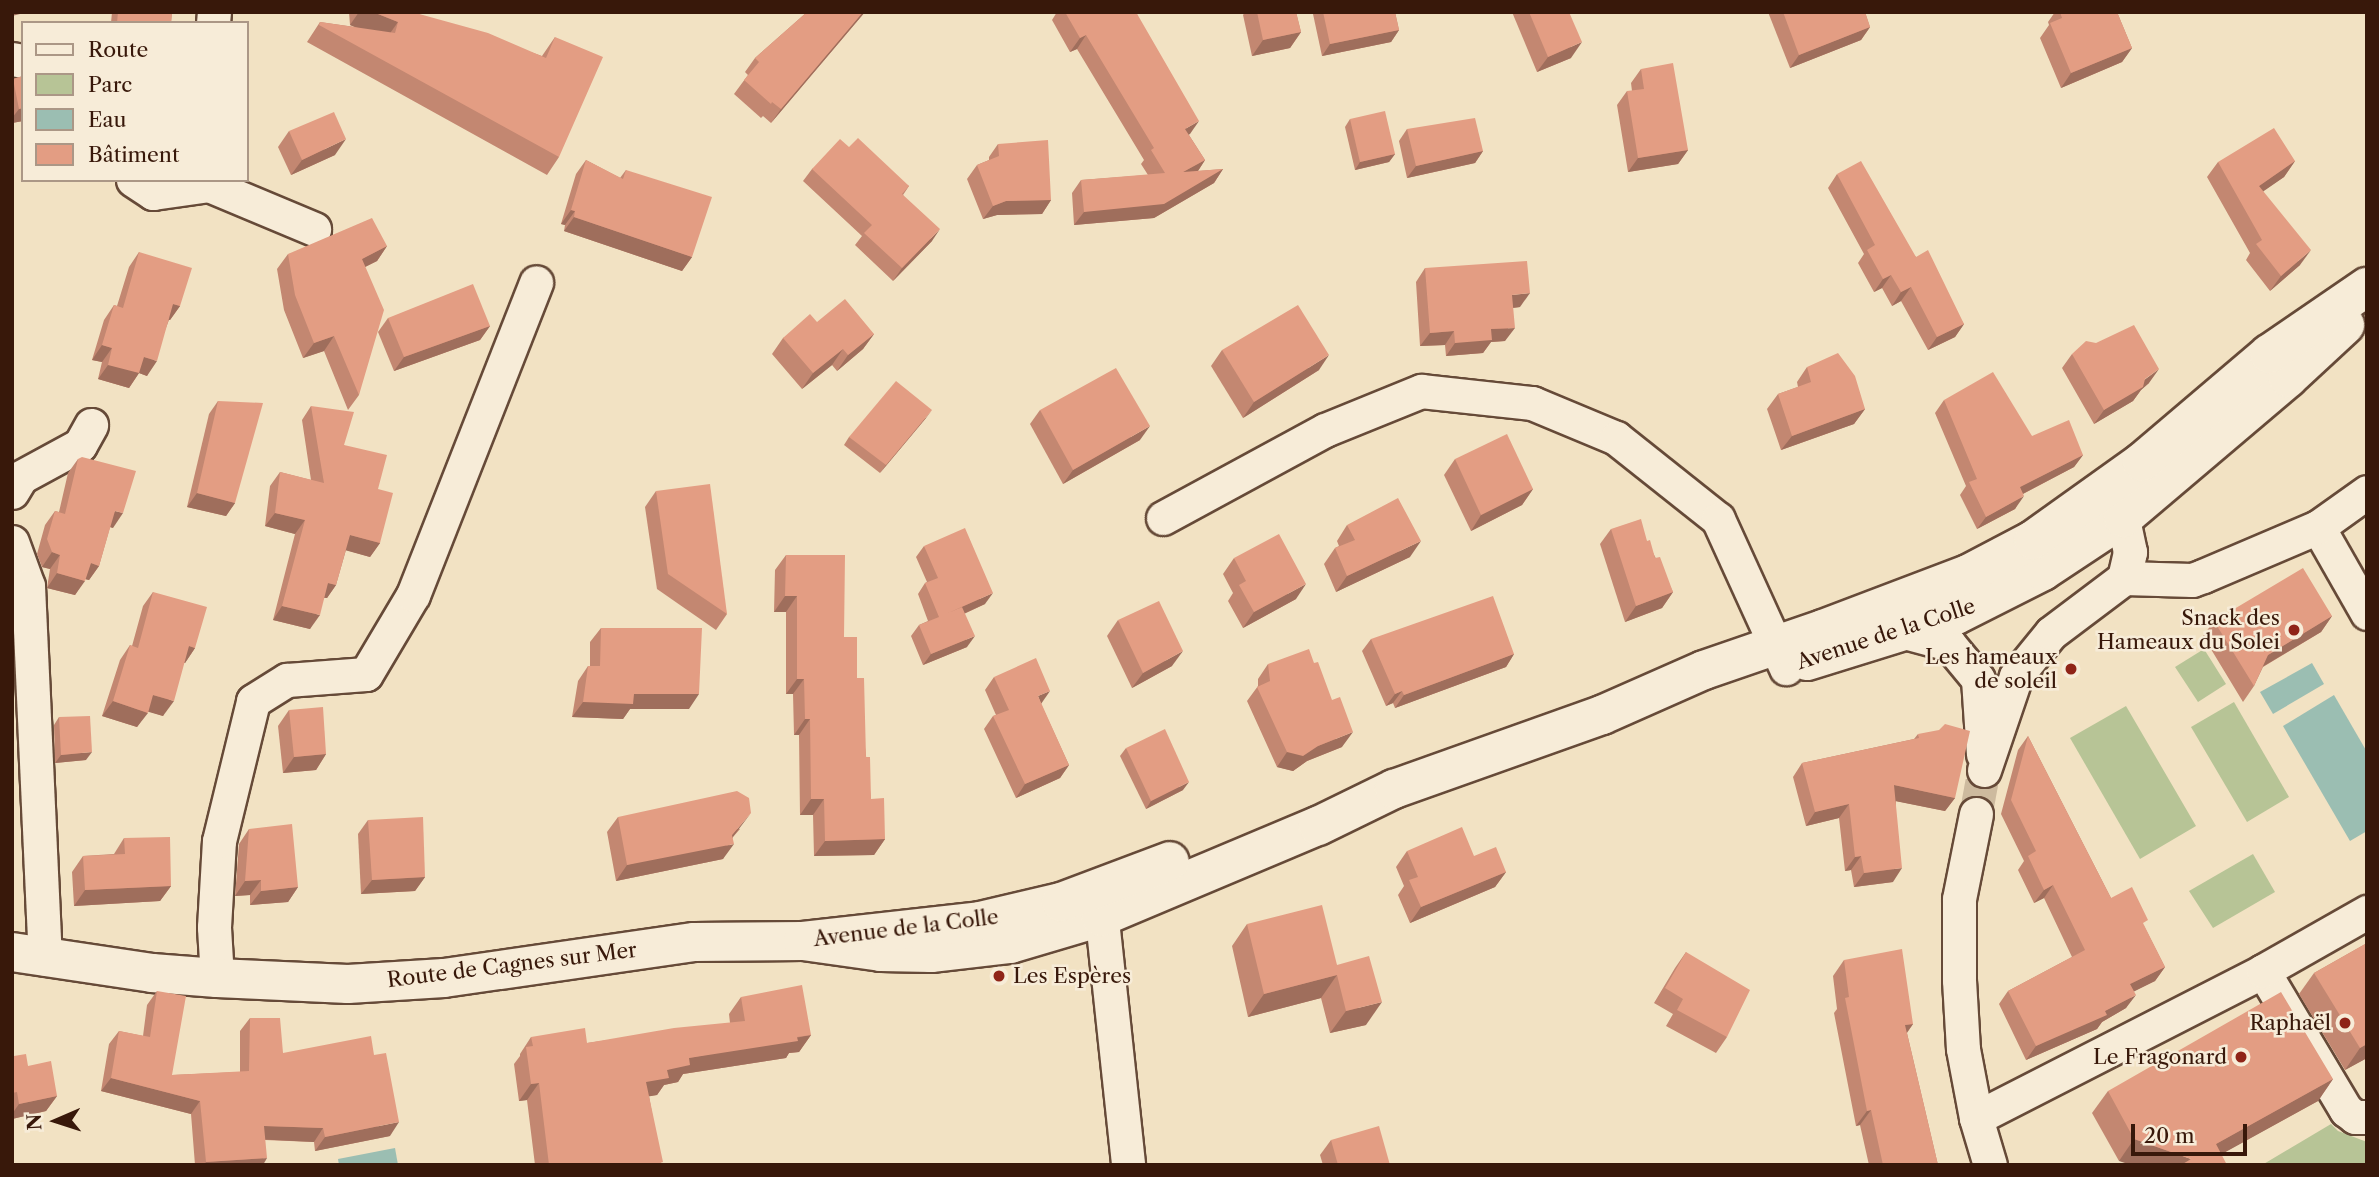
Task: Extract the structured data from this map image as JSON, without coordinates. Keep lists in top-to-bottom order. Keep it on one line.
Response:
{"streets":{"main road":["Avenue de la Colle","Route de Cagnes sur Mer"]},"crossings":[["Avenue de la Colle","Route de Cagnes sur Mer"]],"places":["Snack des Hameaux du Solei","Les hameaux de soleil","Les Espères","Raphaël","Le Fragonard"],"legend":["Route","Parc","Eau","Bâtiment"],"scale_bar":"20 m","north":"left"}
